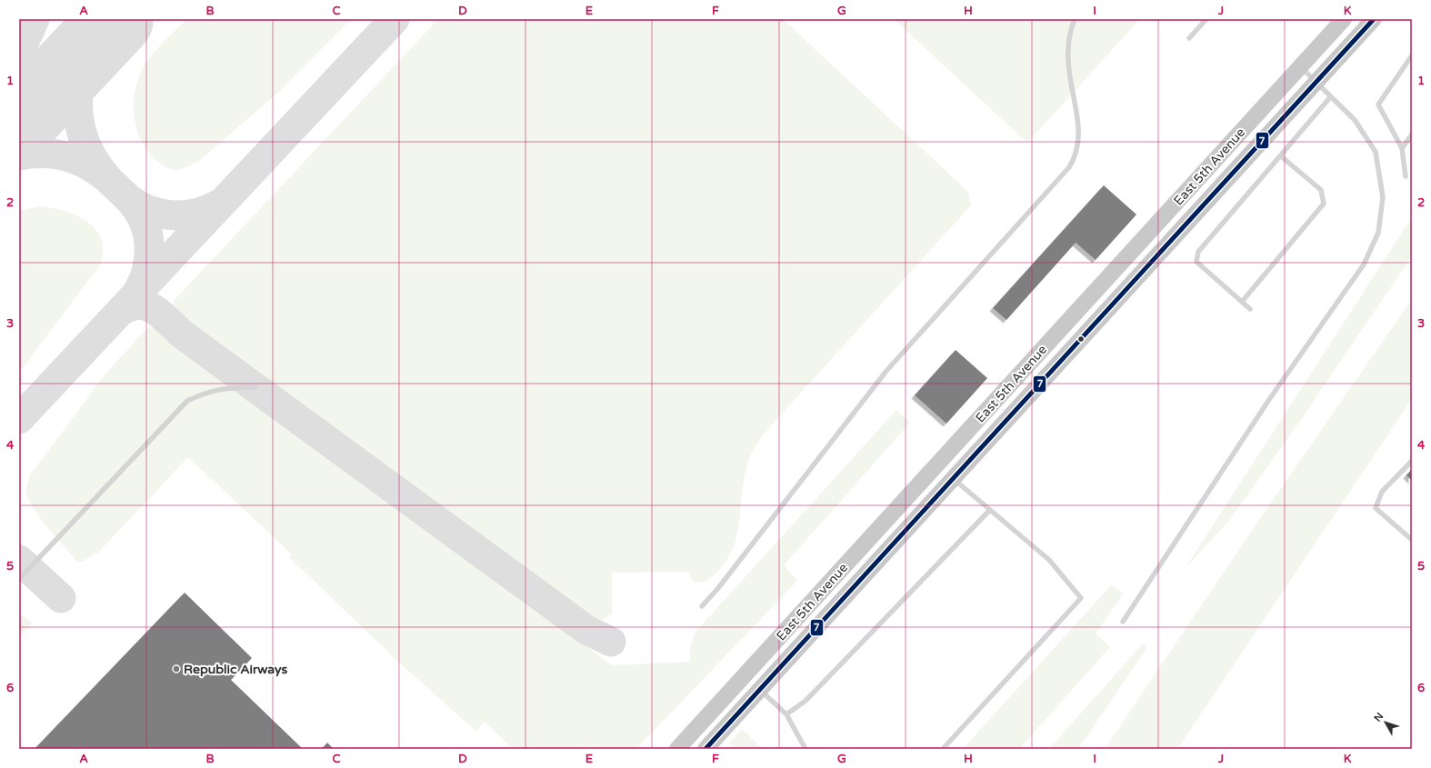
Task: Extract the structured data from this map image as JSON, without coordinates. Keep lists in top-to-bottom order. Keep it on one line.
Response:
{"streets":{"main road":["East 5th Avenue"]},"places":["Republic Airways"],"lines":["transit line 7"],"north":"top left","grid":{"columns":["A","B","C","D","E","F","G","H","I","J","K"],"rows":["1","2","3","4","5","6"]}}
